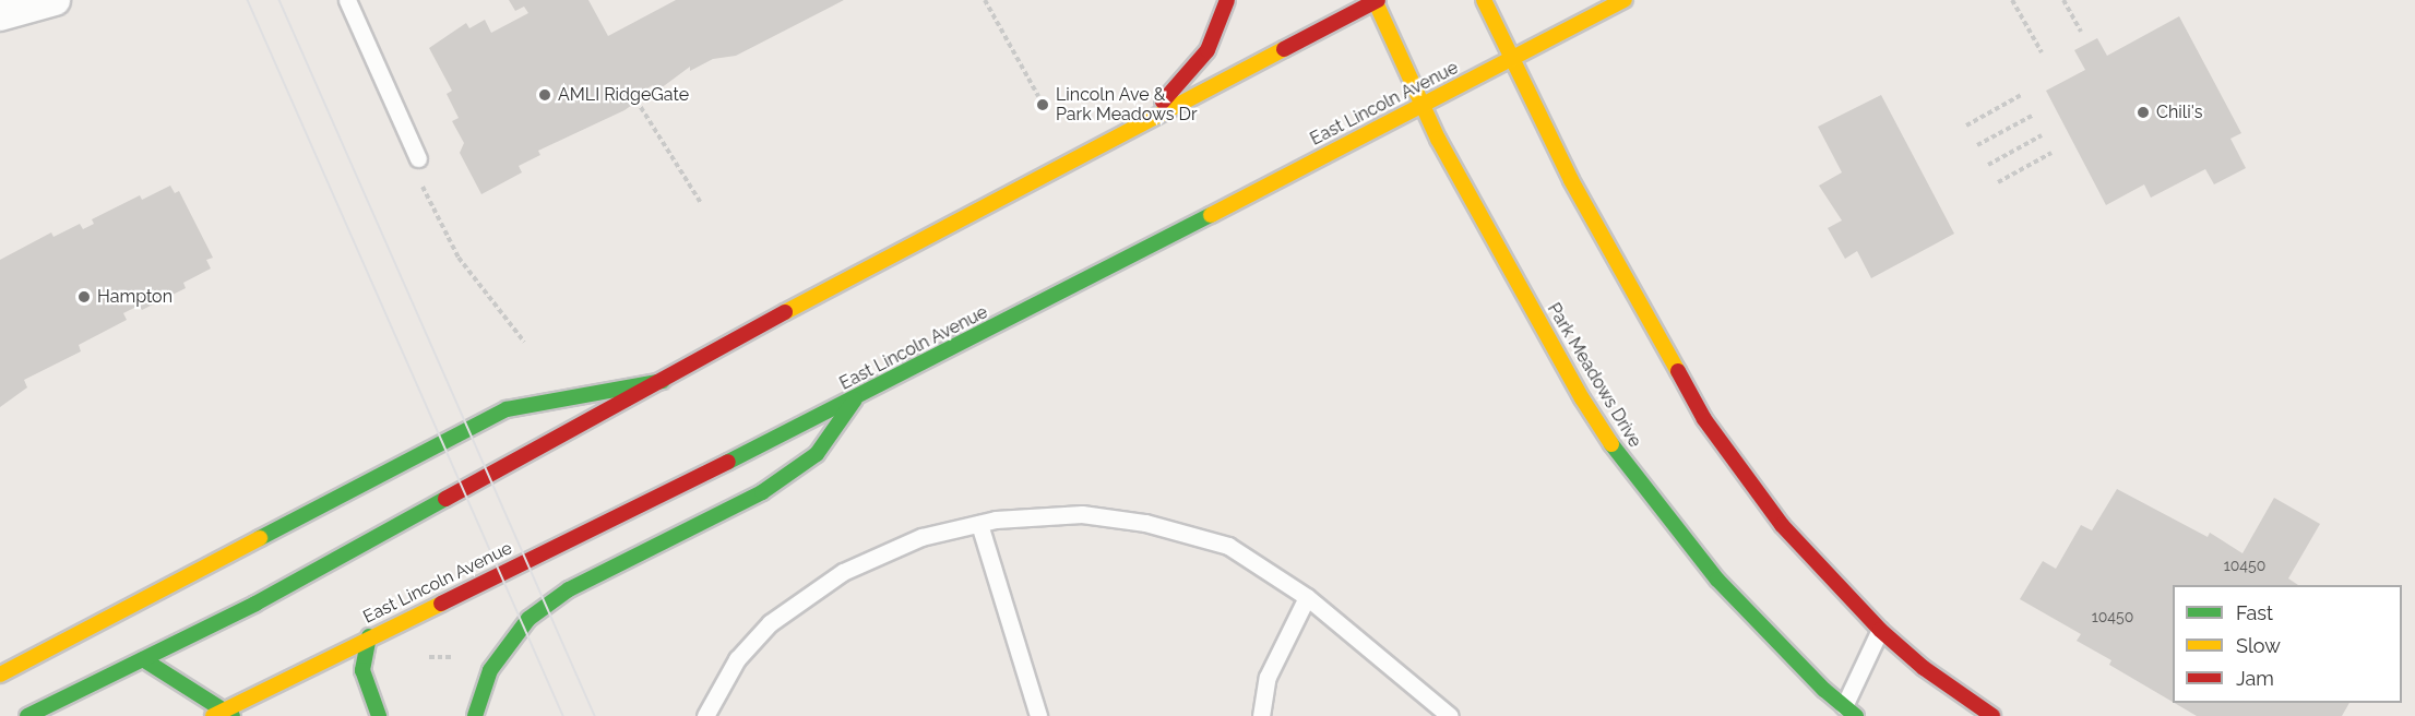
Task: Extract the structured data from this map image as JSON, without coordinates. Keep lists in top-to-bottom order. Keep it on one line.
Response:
{"streets":{"main road":["East Lincoln Avenue","Park Meadows Drive"]},"crossings":[["East Lincoln Avenue","Park Meadows Drive"]],"places":["AMLI RidgeGate","Lincoln Ave & Park Meadows Dr","Chili's","Hampton"],"house_numbers":["10450","10450"],"legend":["Fast","Slow","Jam"]}
